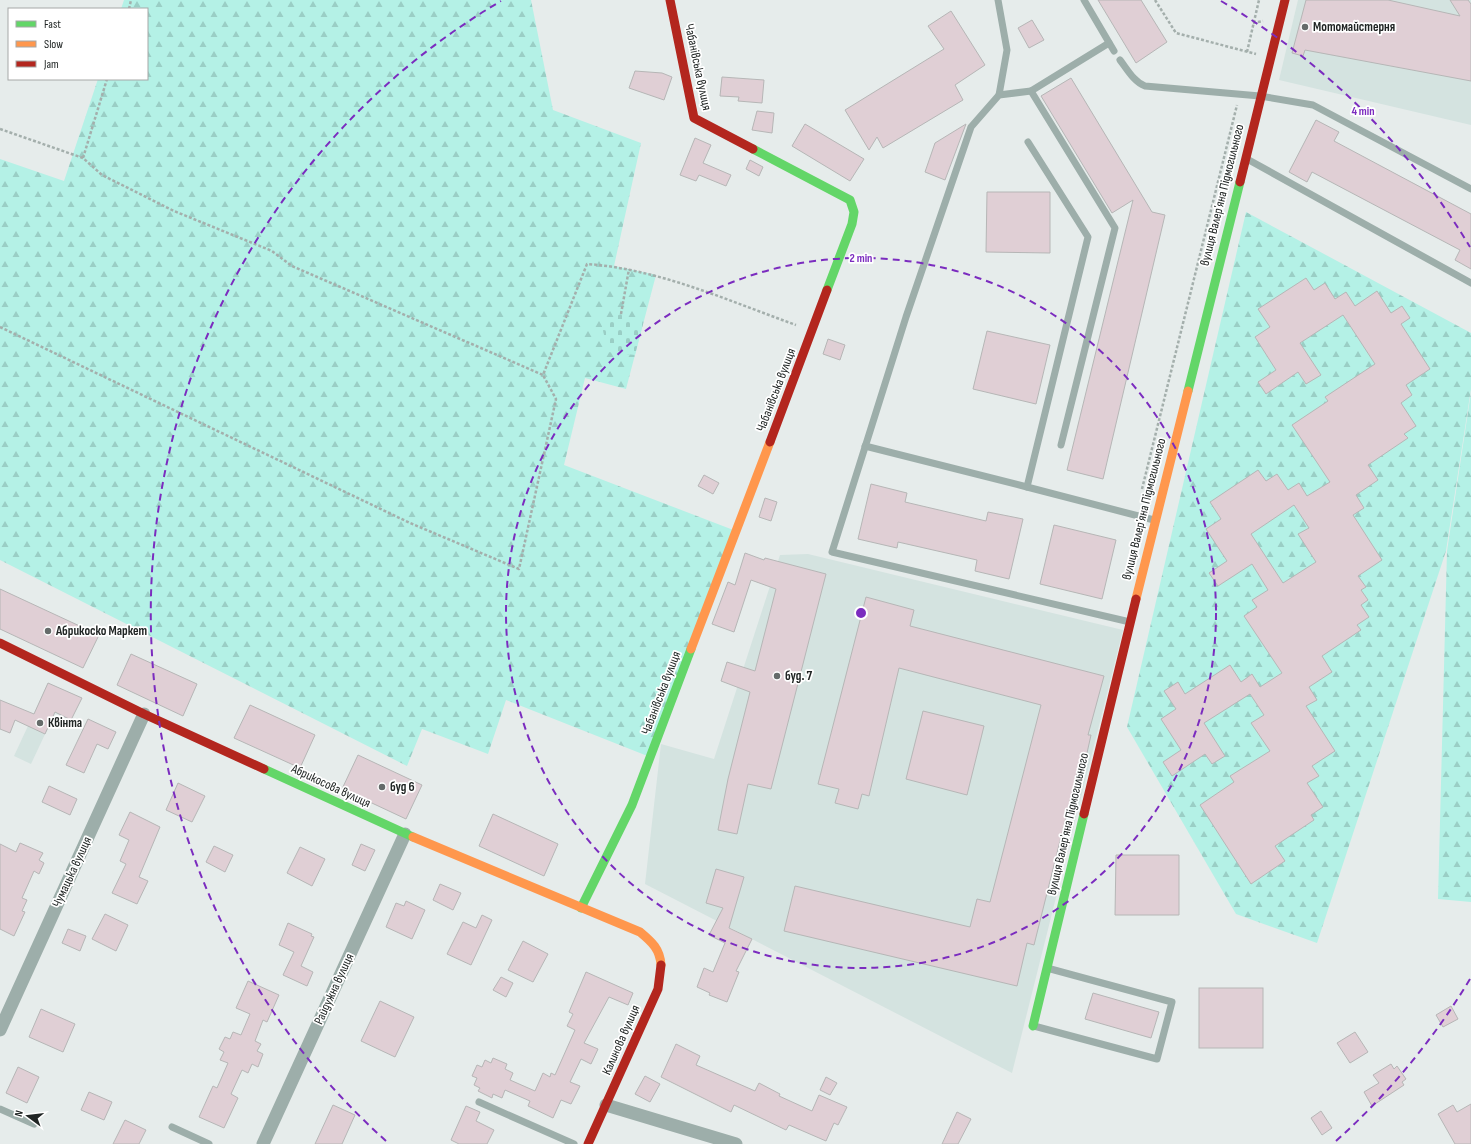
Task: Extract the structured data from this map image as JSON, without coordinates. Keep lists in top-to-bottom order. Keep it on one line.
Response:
{"streets":{"street":["Чабанівська вулиця","вулиця Валерʼяна Підмогильного","Абрикосова вулиця","Чумацька вулиця","Райдужна вулиця","Калинова вулиця"]},"crossings":[["Чабанівська вулиця","Абрикосова вулиця"],["Абрикосова вулиця","Чумацька вулиця"],["Абрикосова вулиця","Райдужна вулиця"],["Абрикосова вулиця","Калинова вулиця"]],"places":["Мотомайстерня","Абрикоско Маркет","буд. 7","Квінта","буд 6"],"legend":["Fast","Slow","Jam"],"north":"left","rings":["4 min","2 min"]}
